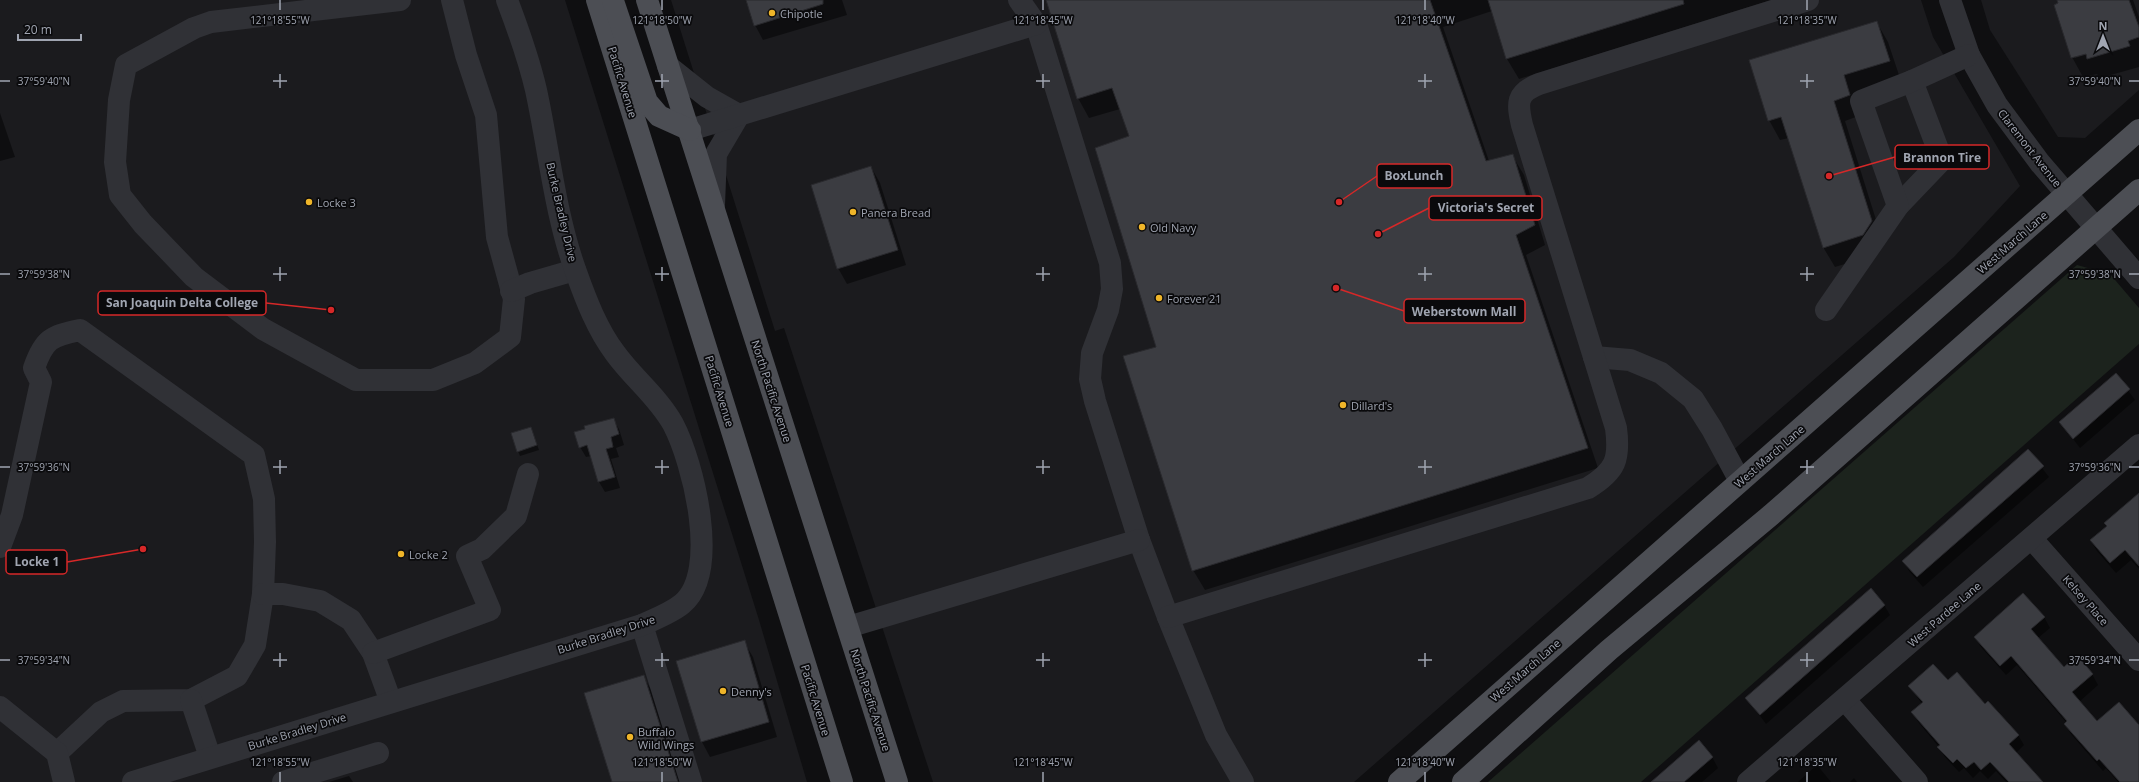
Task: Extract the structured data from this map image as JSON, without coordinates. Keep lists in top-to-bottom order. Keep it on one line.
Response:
{"streets":{"main road":["Pacific Avenue","West March Lane","North Pacific Avenue"],"street":["Claremont Avenue","Burke Bradley Drive","Kelsey Place","West Pardee Lane"]},"crossings":[["Claremont Avenue","West March Lane"],["Kelsey Place","West Pardee Lane"]],"places":["Chipotle","Brannon Tire","Locke 3","BoxLunch","Panera Bread","Old Navy","Victoria's Secret","Weberstown Mall","Forever 21","San Joaquin Delta College","Dillard's","Locke 1","Locke 2","Denny's","Buffalo Wild Wings"],"scale_bar":"20 m","north":"top","coordinates":["121°18'55\"W","121°18'50\"W","121°18'45\"W","121°18'40\"W","121°18'35\"W","37°59'40\"N","37°59'38\"N","37°59'36\"N","37°59'34\"N"]}
